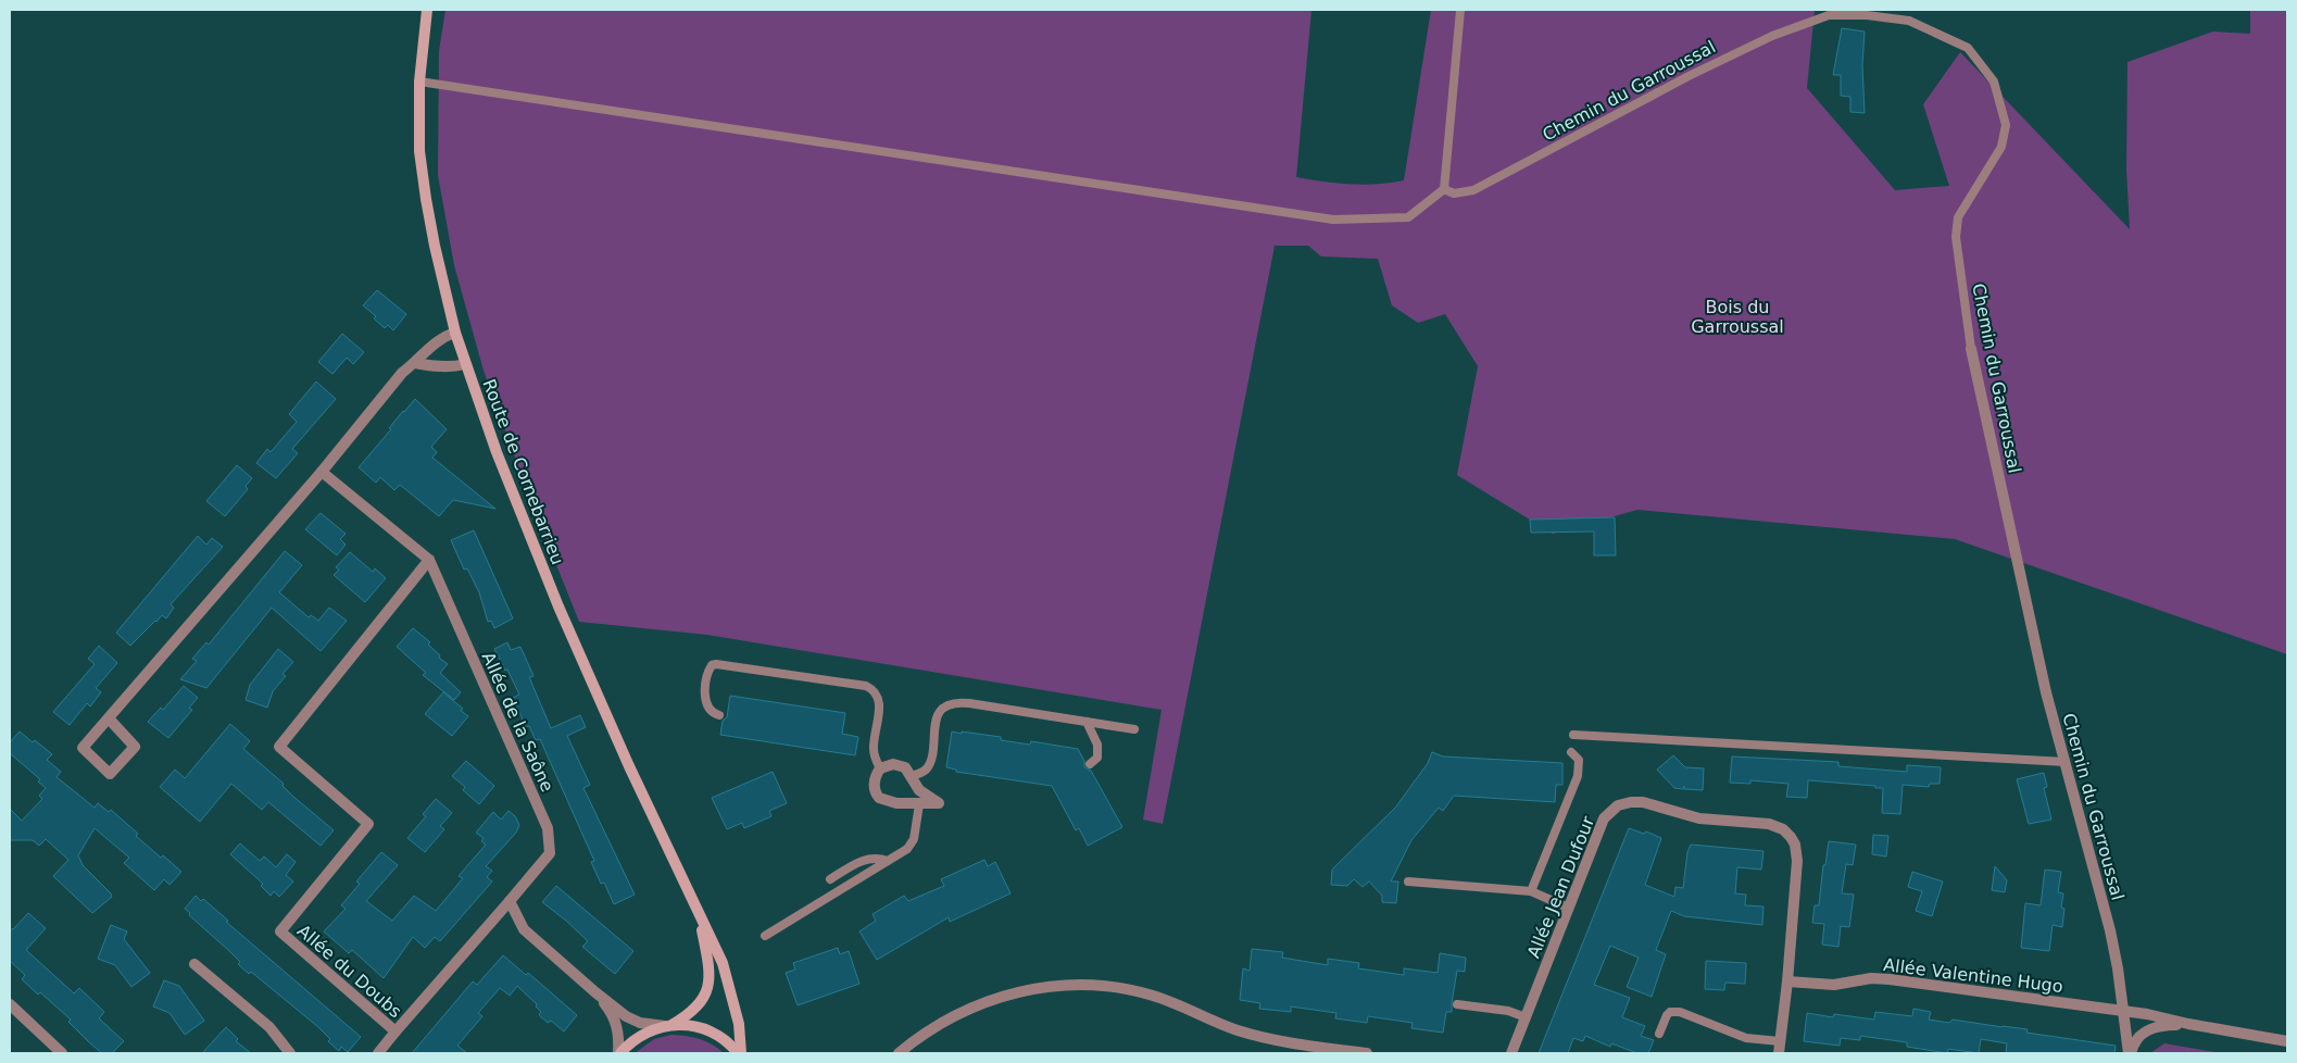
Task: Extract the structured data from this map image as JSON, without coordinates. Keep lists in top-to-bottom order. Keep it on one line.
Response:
{"streets":{"main road":["Route de Cornebarrieu"],"street":["Chemin du Garroussal","Allée de la Saône","Allée Jean Dufour","Allée du Doubs","Allée Valentine Hugo"]},"crossings":[["Chemin du Garroussal","Allée Valentine Hugo"],["Allée de la Saône","Allée du Doubs"],["Allée Jean Dufour","Allée Valentine Hugo"]],"parks":["Bois du Garroussal"]}
